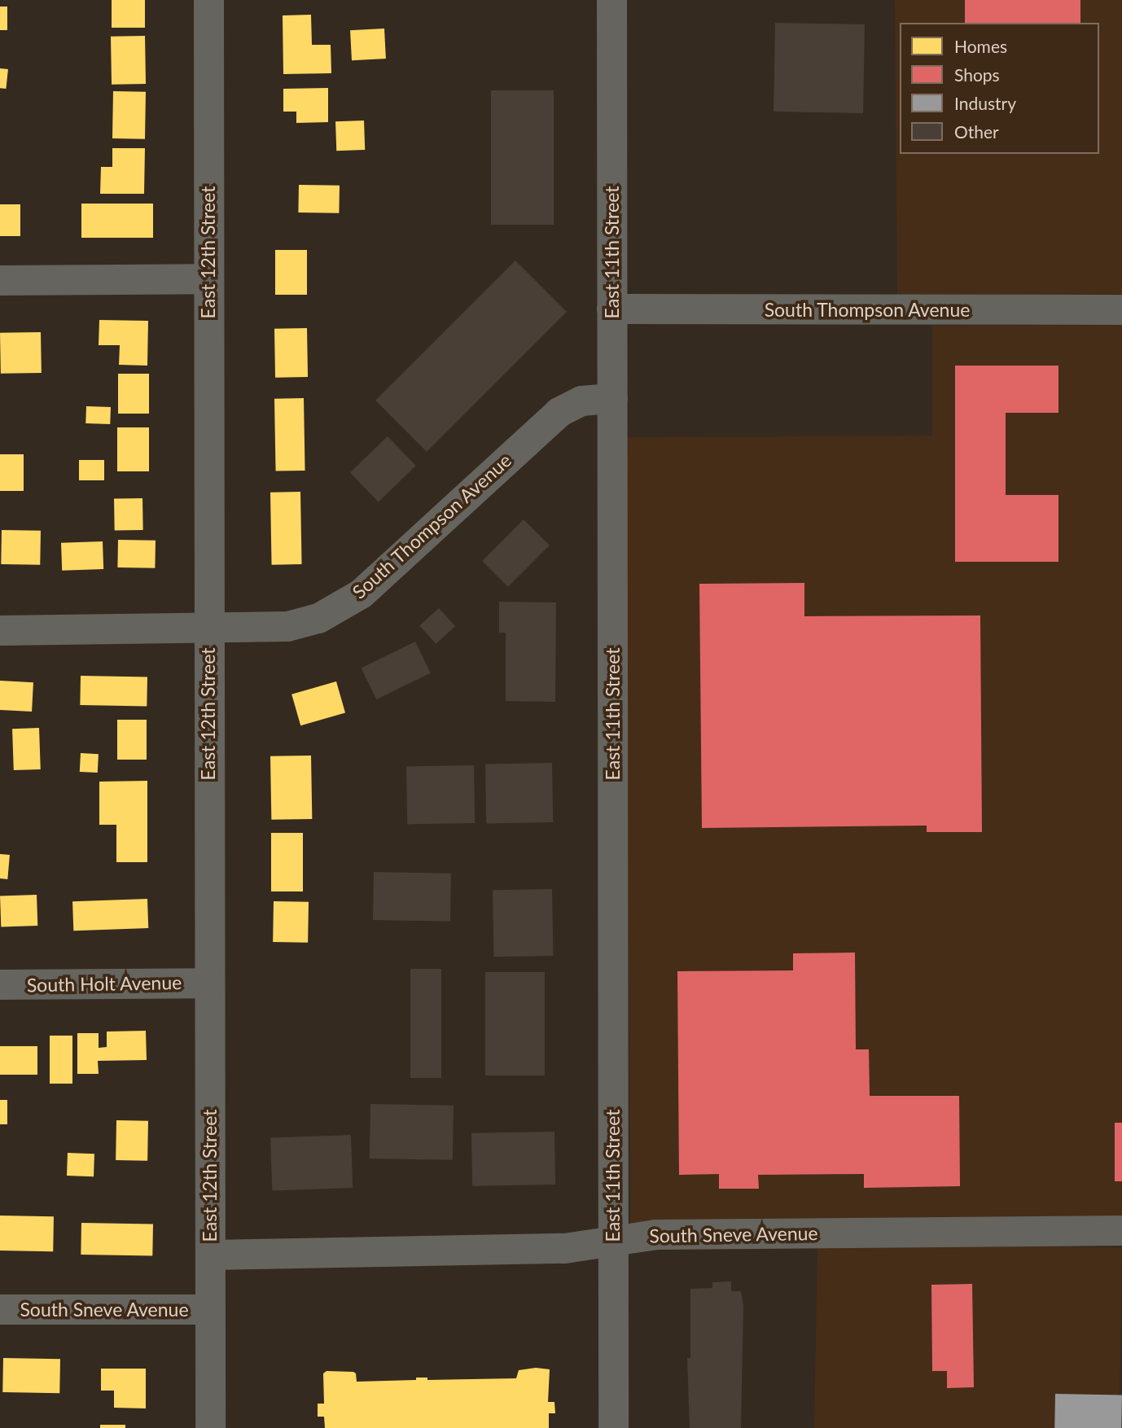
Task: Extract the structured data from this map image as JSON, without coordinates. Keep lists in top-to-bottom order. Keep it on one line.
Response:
{"streets":{"street":["East 12th Street","East 11th Street","South Thompson Avenue","South Holt Avenue","South Sneve Avenue"]},"crossings":[["East 12th Street","South Thompson Avenue"],["East 12th Street","South Holt Avenue"],["East 12th Street","South Sneve Avenue"],["East 11th Street","South Thompson Avenue"],["East 11th Street","South Sneve Avenue"]],"legend":["Homes","Shops","Industry","Other"]}
